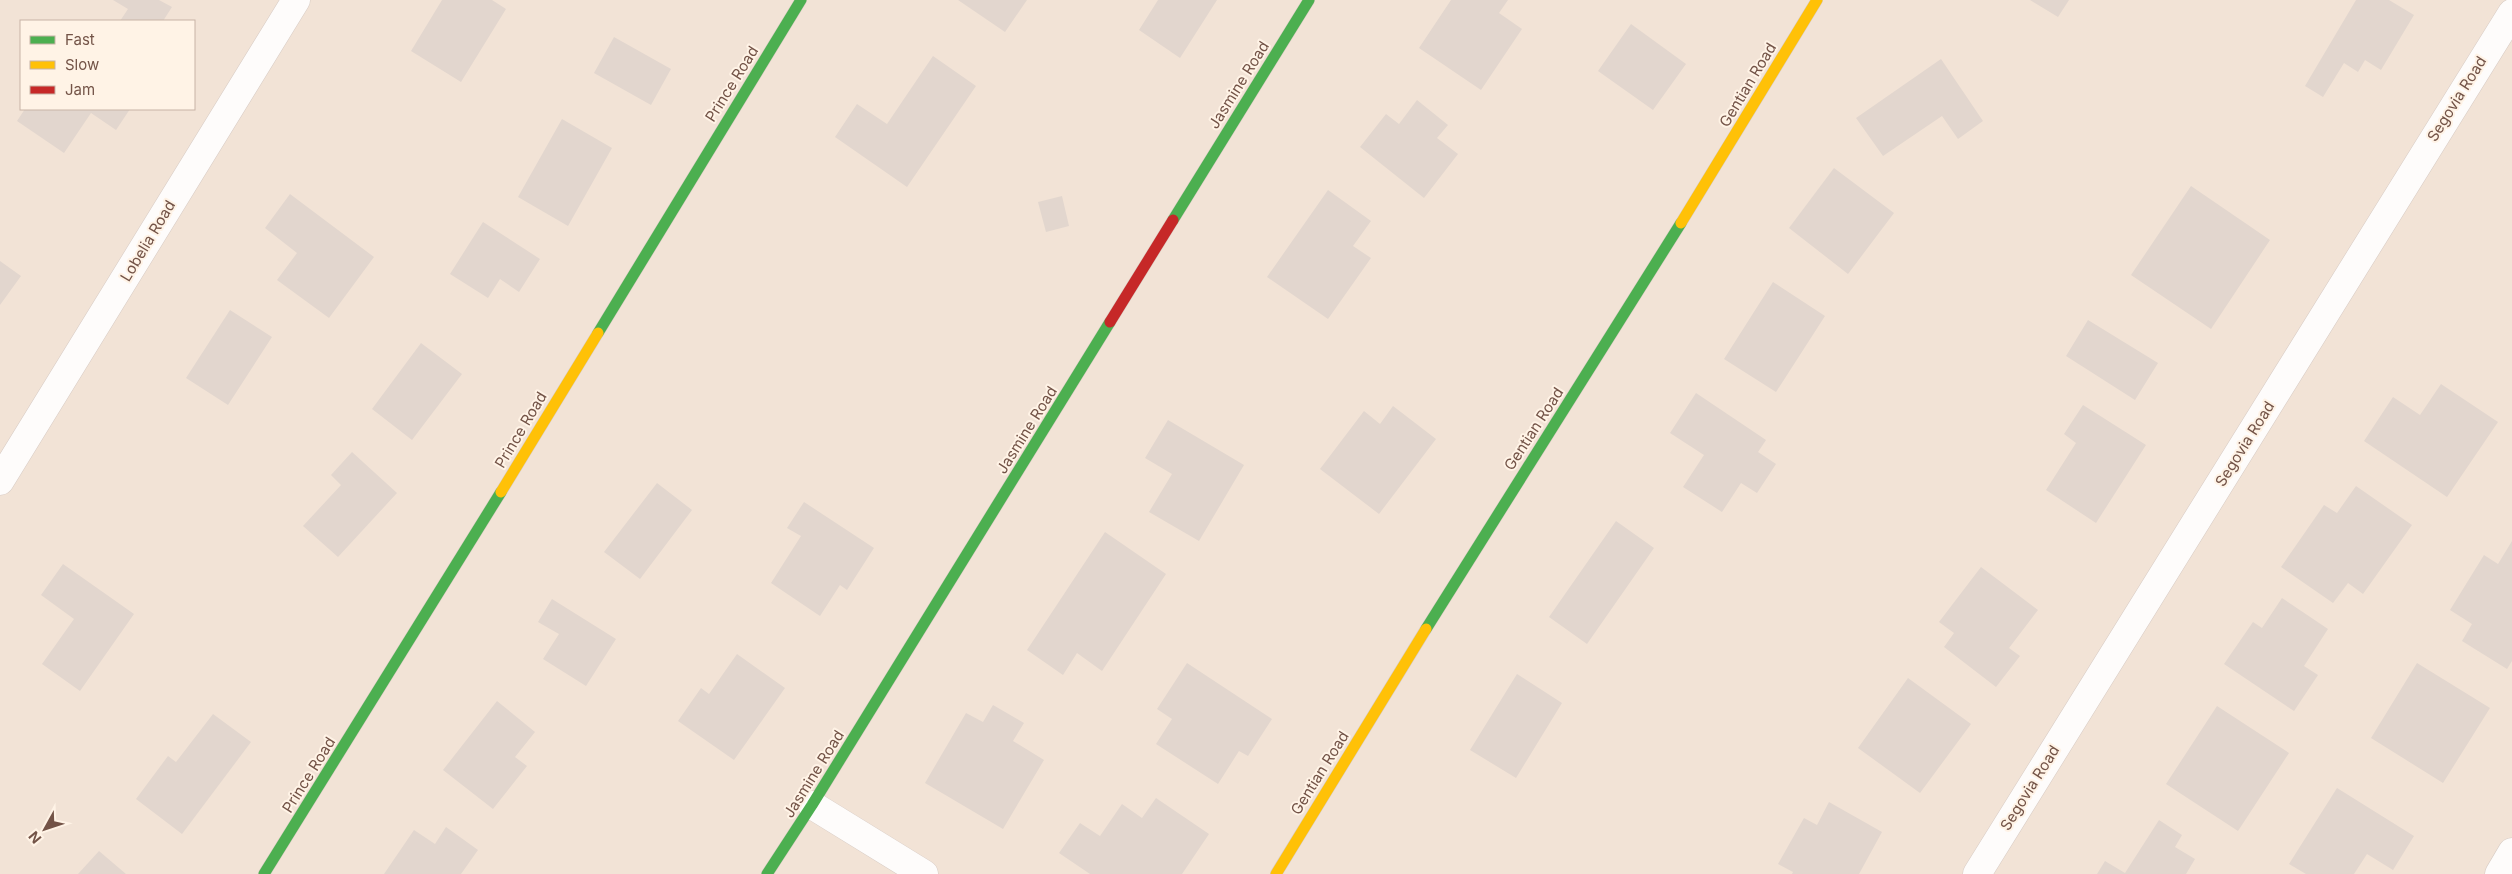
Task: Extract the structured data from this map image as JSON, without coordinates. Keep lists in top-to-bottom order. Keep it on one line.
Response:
{"streets":{"street":["Prince Road","Jasmine Road","Gentian Road","Segovia Road","Lobelia Road"]},"legend":["Fast","Slow","Jam"],"north":"bottom left"}
